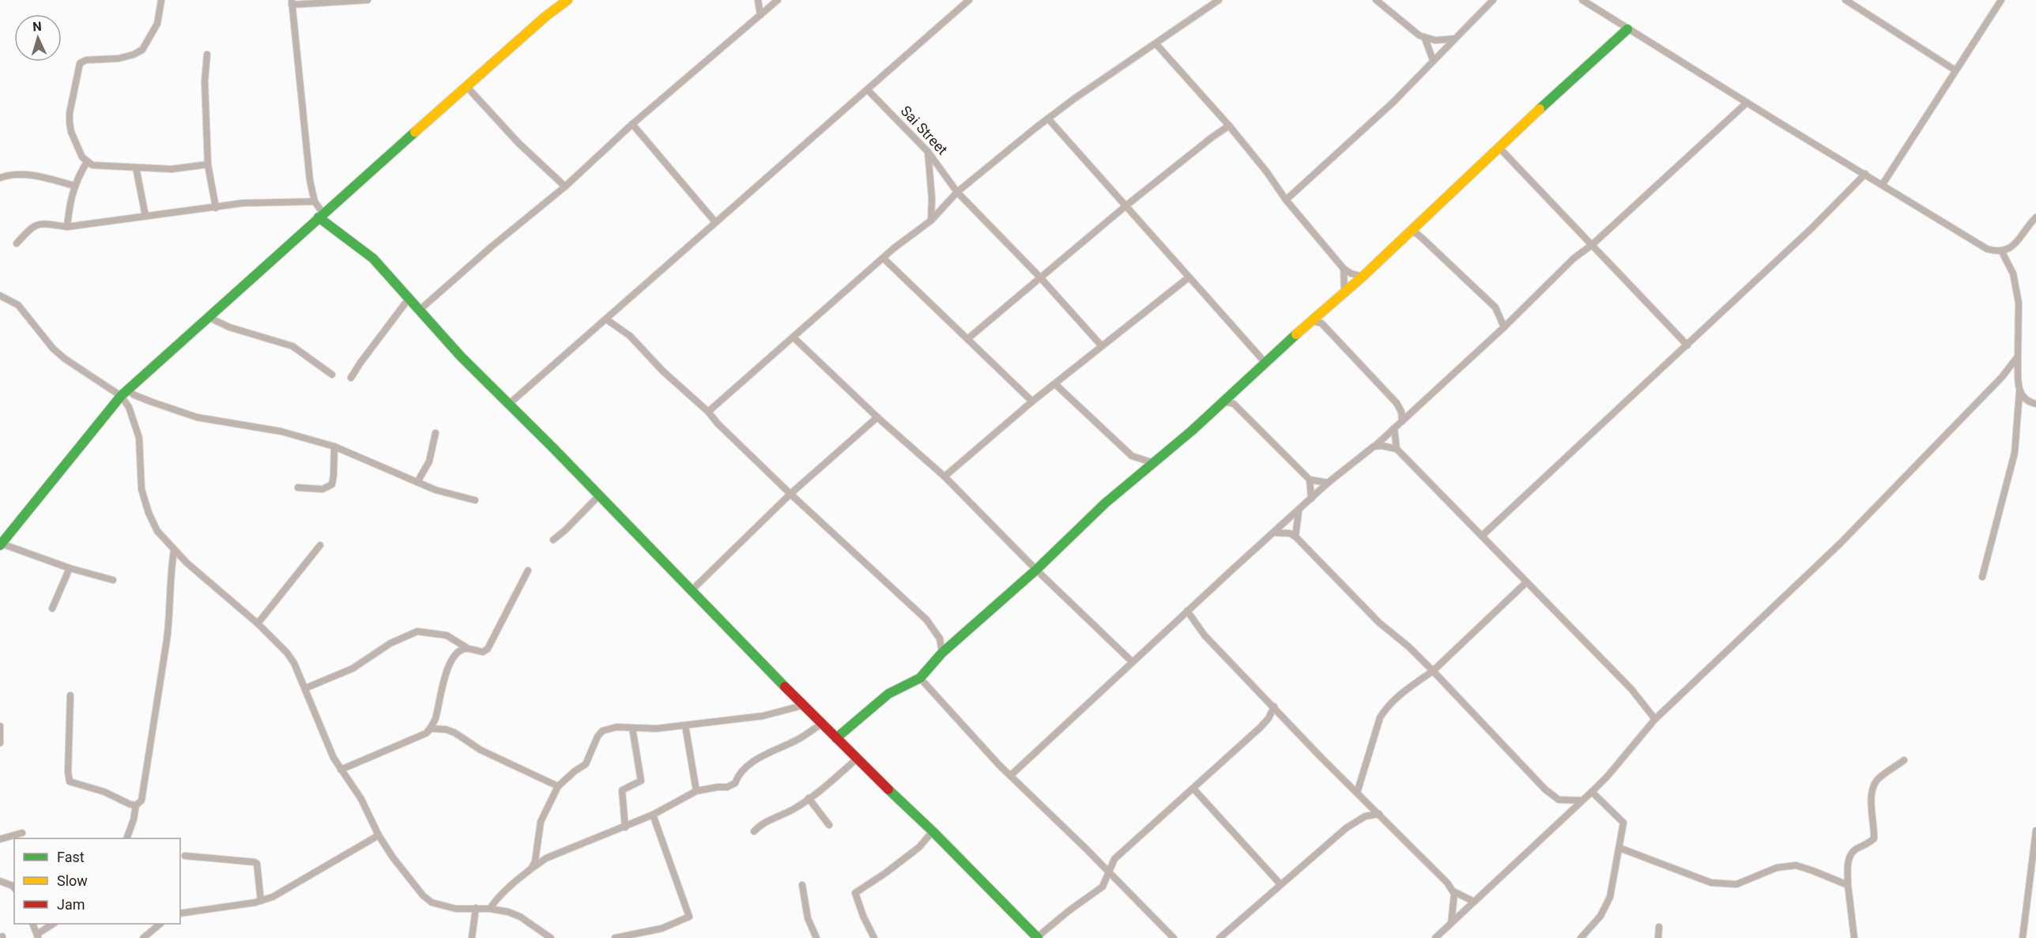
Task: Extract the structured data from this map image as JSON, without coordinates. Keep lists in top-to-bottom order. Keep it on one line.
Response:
{"streets":{"street":["Sai Street"]},"legend":["Fast","Slow","Jam"],"north":"top"}
